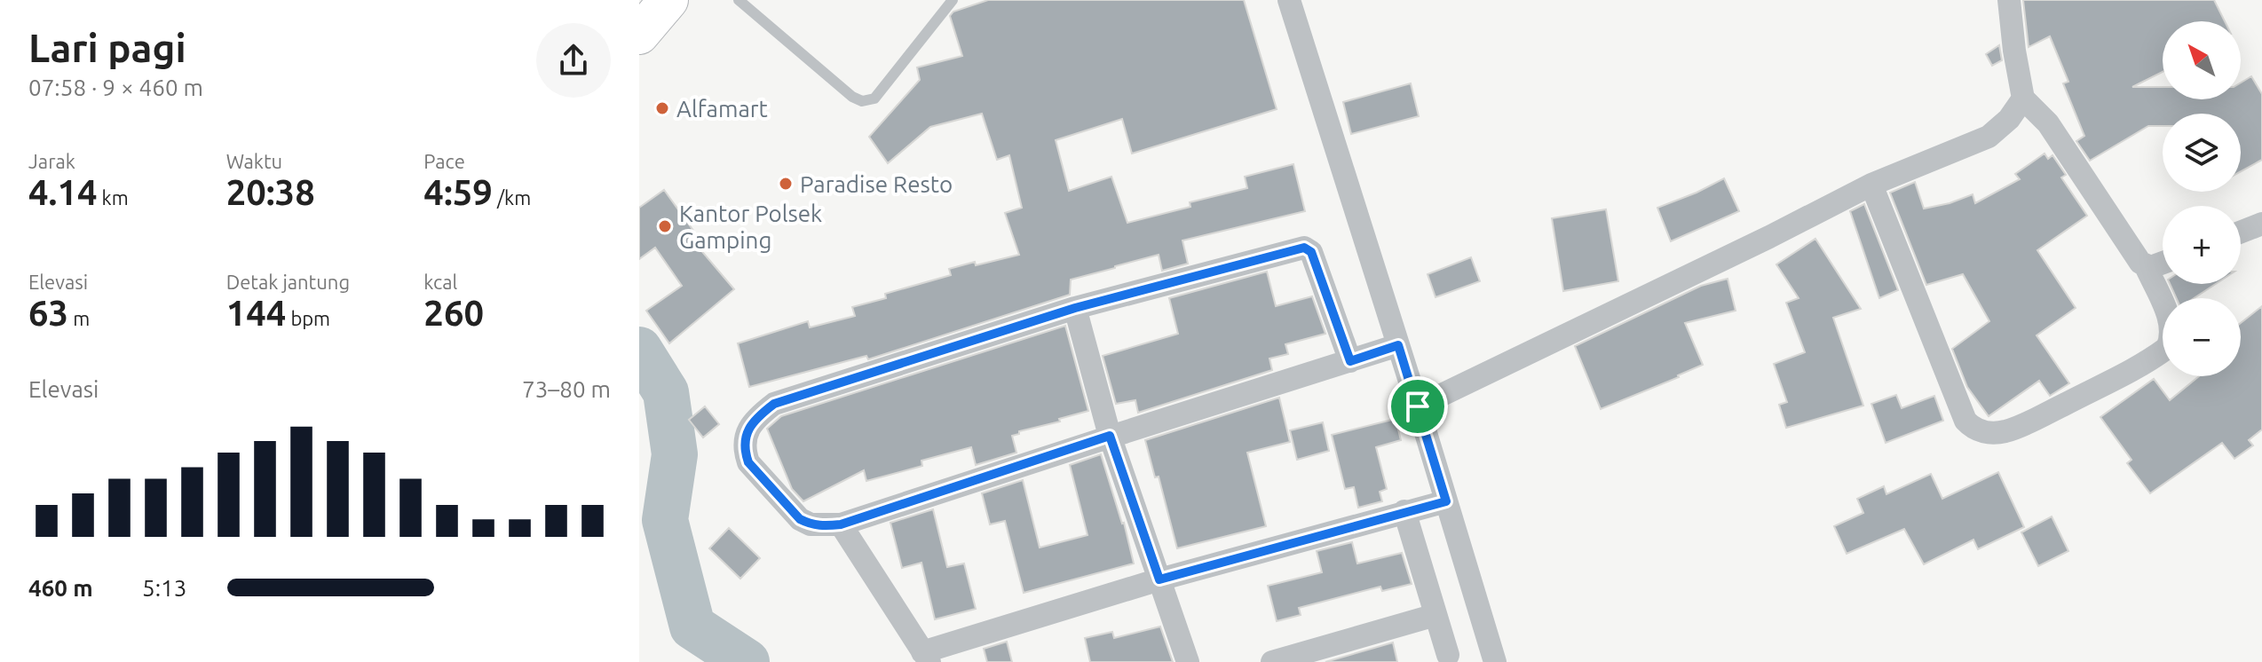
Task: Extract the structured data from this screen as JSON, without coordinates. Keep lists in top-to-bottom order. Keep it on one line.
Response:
{"places":["Alfamart","Paradise Resto","Kantor Polsek Gamping"],"north":"top left","page":{"heading":["Lari pagi","07:58 · 9 × 460 m"],"map_buttons":["+","−"],"stats":[["Jarak","4.14 km"],["Waktu","20:38"],["Pace","4:59 /km"],["Elevasi","63 m"],["Detak jantung","144 bpm"],["kcal","260"]],"chart":["Elevasi","73–80 m"],"list":[{"name":"460 m","note":"5:13"}]}}
